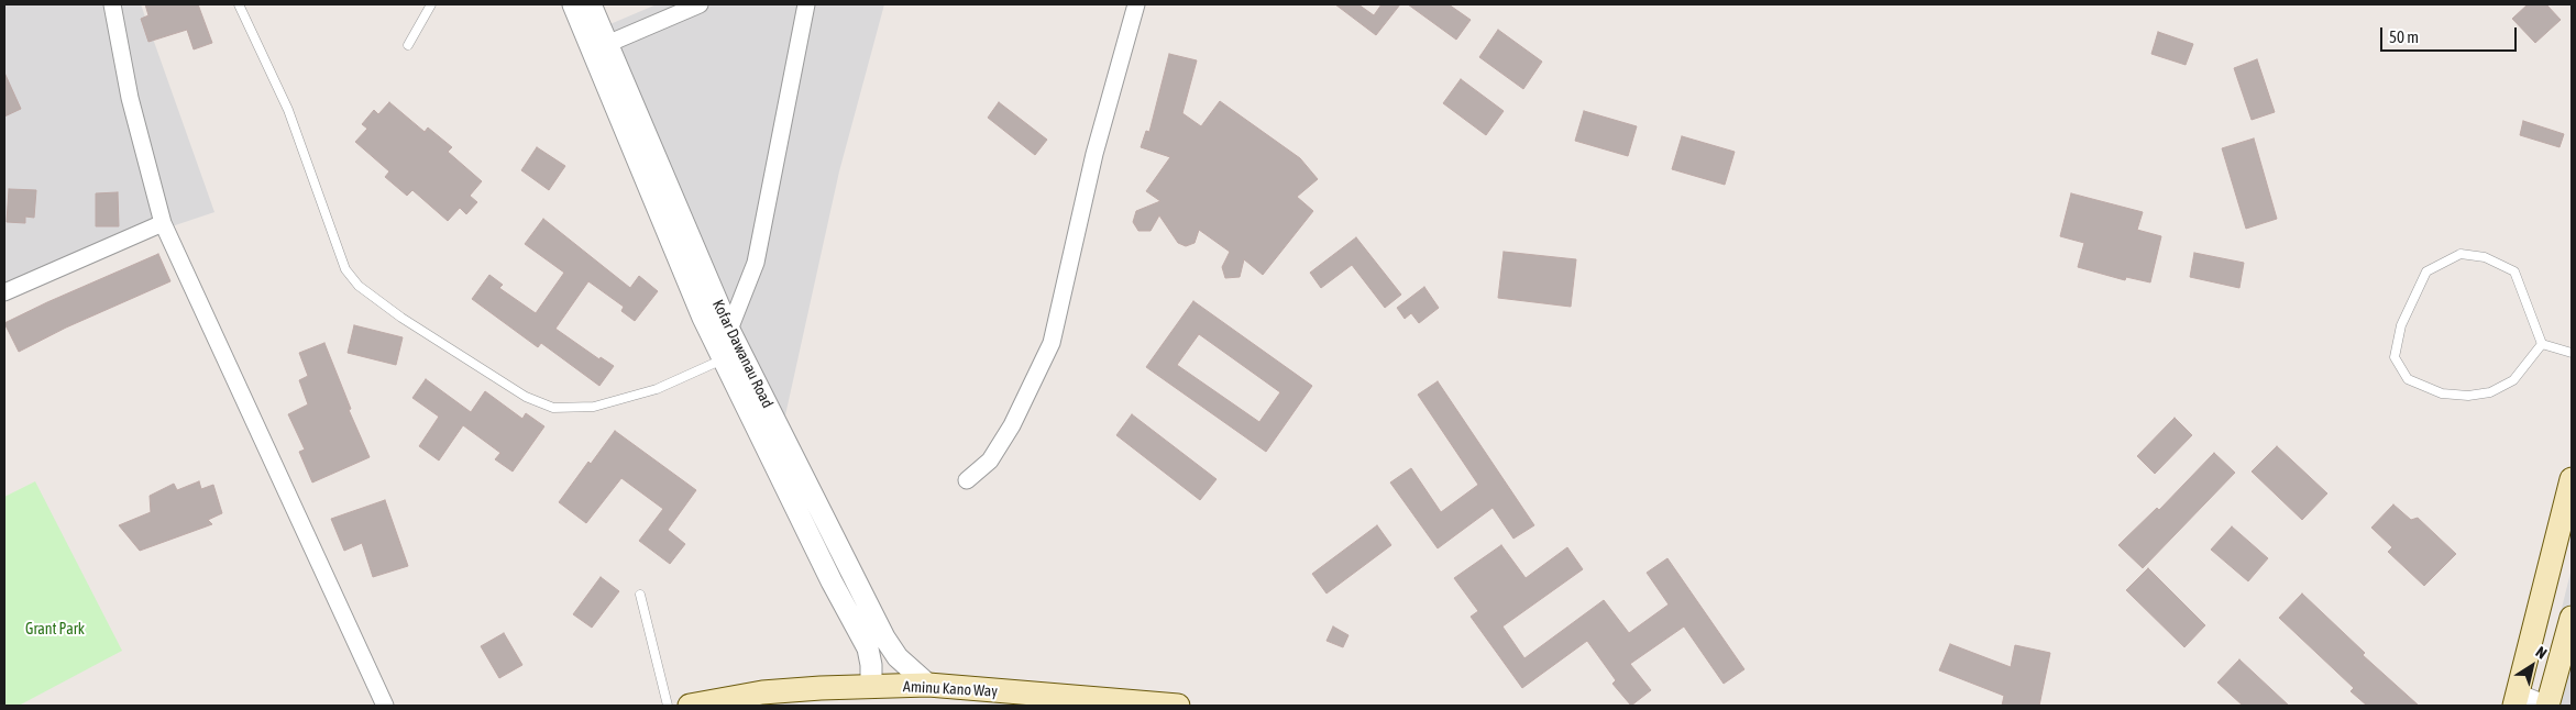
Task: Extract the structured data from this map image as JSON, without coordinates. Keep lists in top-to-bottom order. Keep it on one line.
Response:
{"streets":{"main road":["Aminu Kano Way"],"street":["Kofar Dawanau Road"]},"crossings":[["Kofar Dawanau Road","Aminu Kano Way"]],"parks":["Grant Park"],"scale_bar":"50 m","north":"top right"}
